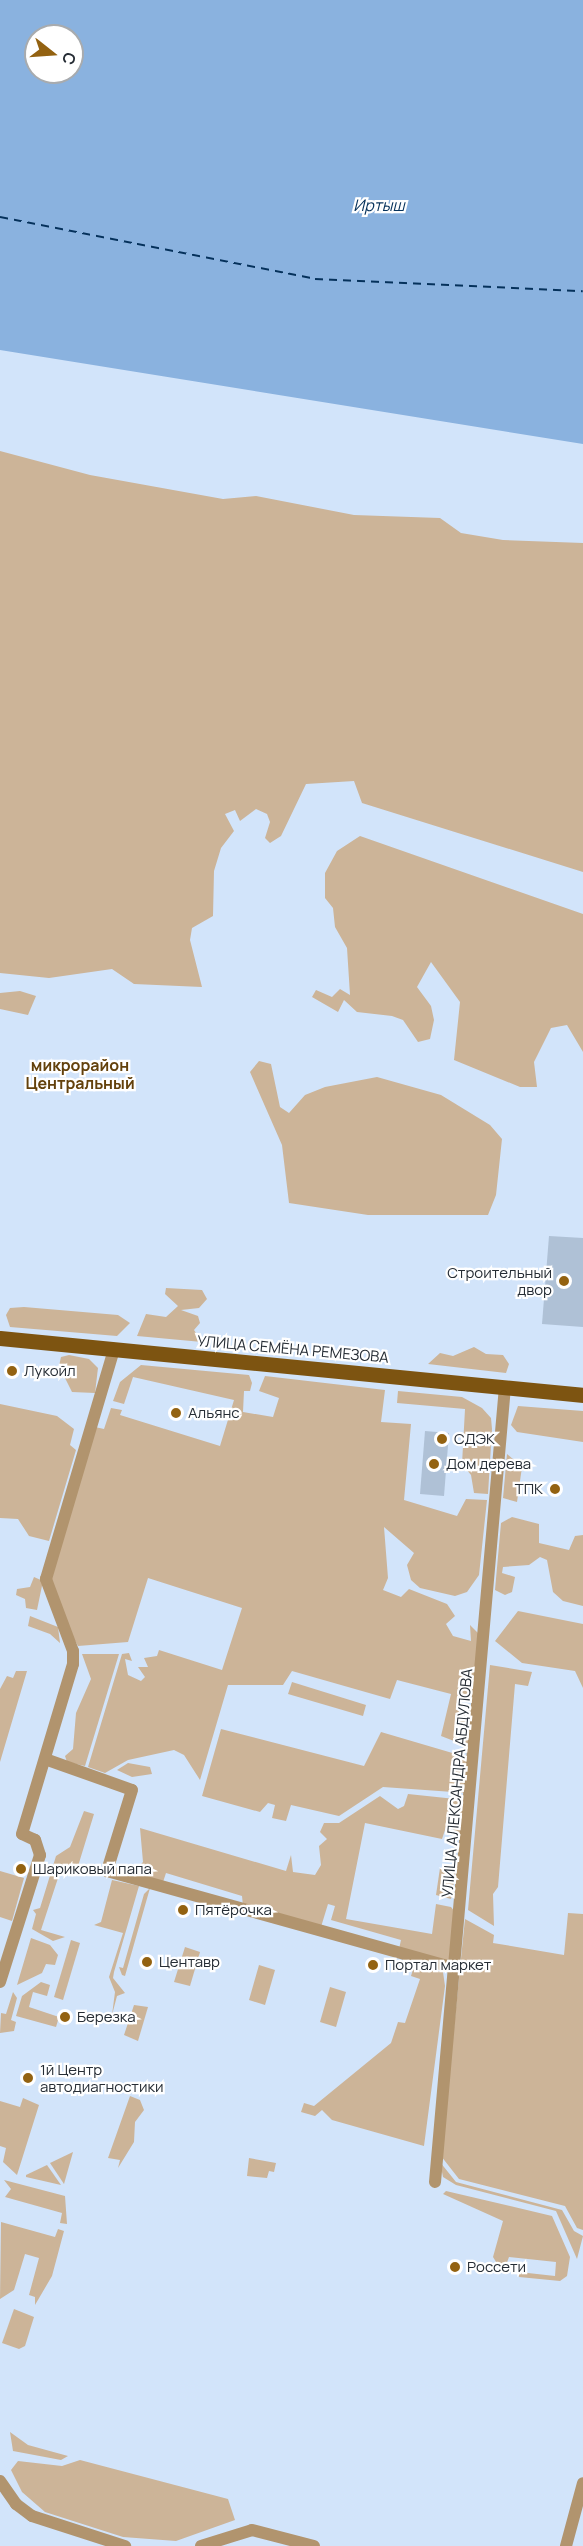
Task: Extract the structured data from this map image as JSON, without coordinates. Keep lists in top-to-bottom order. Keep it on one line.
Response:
{"streets":{"main road":["УЛИЦА СЕМЁНА РЕМЕЗОВА"],"street":["УЛИЦА АЛЕКСАНДРА АБДУЛОВА"]},"crossings":[["УЛИЦА СЕМЁНА РЕМЕЗОВА","УЛИЦА АЛЕКСАНДРА АБДУЛОВА"]],"districts":["микрорайон Центральный"],"water":["Иртыш"],"places":["Строительный двор","Лукойл","Альянс","СДЭК","Дом дерева","ТПК","Шариковый папа","Пятёрочка","Центавр","Портал маркет","Березка","1й Центр автодиагностики","Россети"],"north":"right"}
